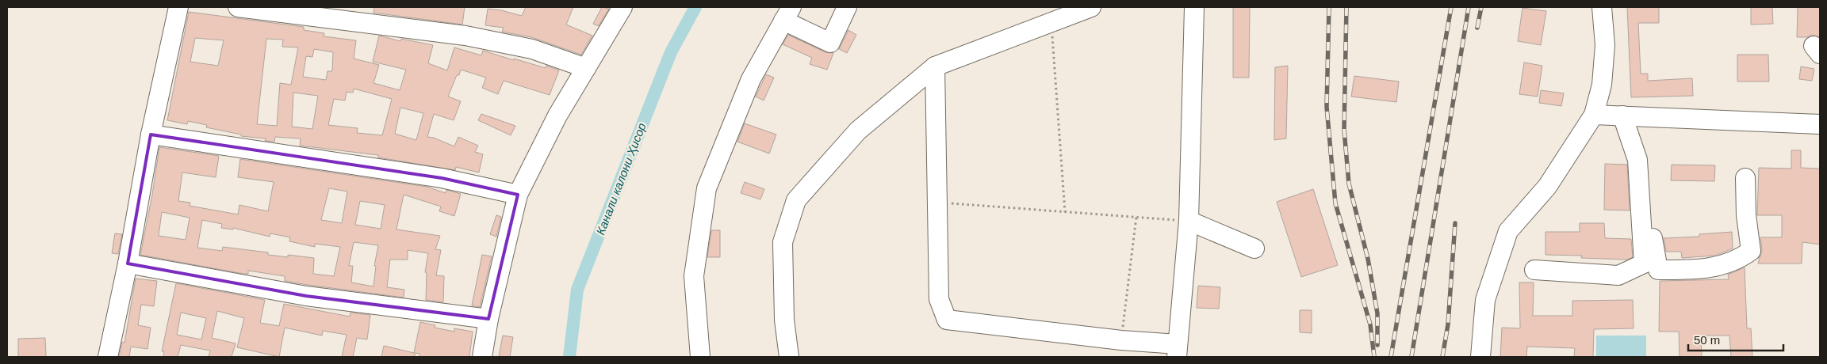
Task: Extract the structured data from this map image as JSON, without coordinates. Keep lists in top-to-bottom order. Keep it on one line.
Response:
{"water":["Канали калони Ҳисор"],"scale_bar":"50 m"}
